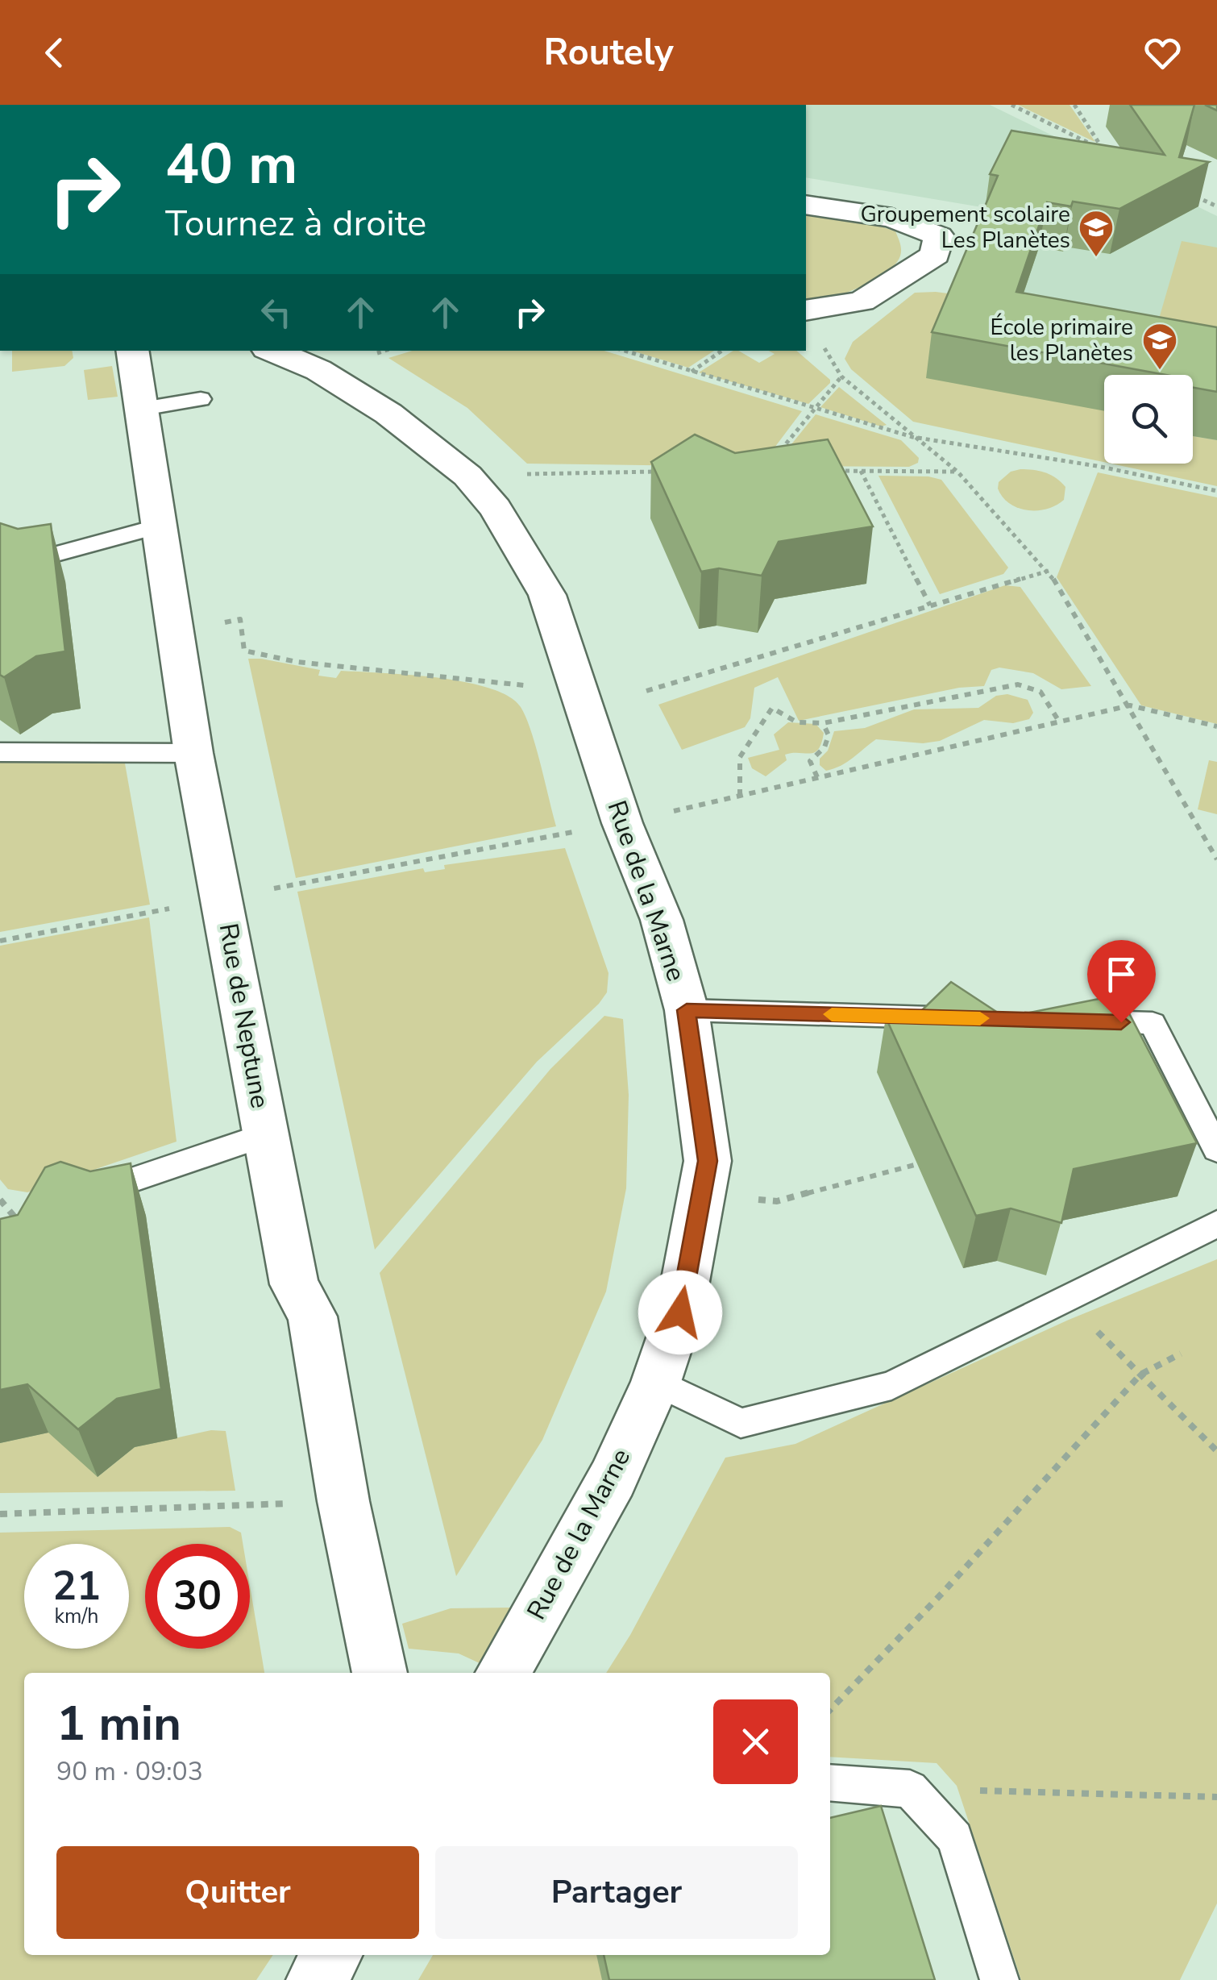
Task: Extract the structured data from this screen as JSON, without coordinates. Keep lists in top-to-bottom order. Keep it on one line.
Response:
{"streets":{"street":["Rue de la Marne","Rue de Neptune"]},"places":{"school or university":["Groupement scolaire Les Planètes","École primaire les Planètes"]},"page":{"header":"Routely","turn":["40 m","Tournez à droite"],"speed":"21 km/h","limit":"30","heading":["1 min","90 m · 09:03"],"buttons":["Quitter","Partager"]}}
